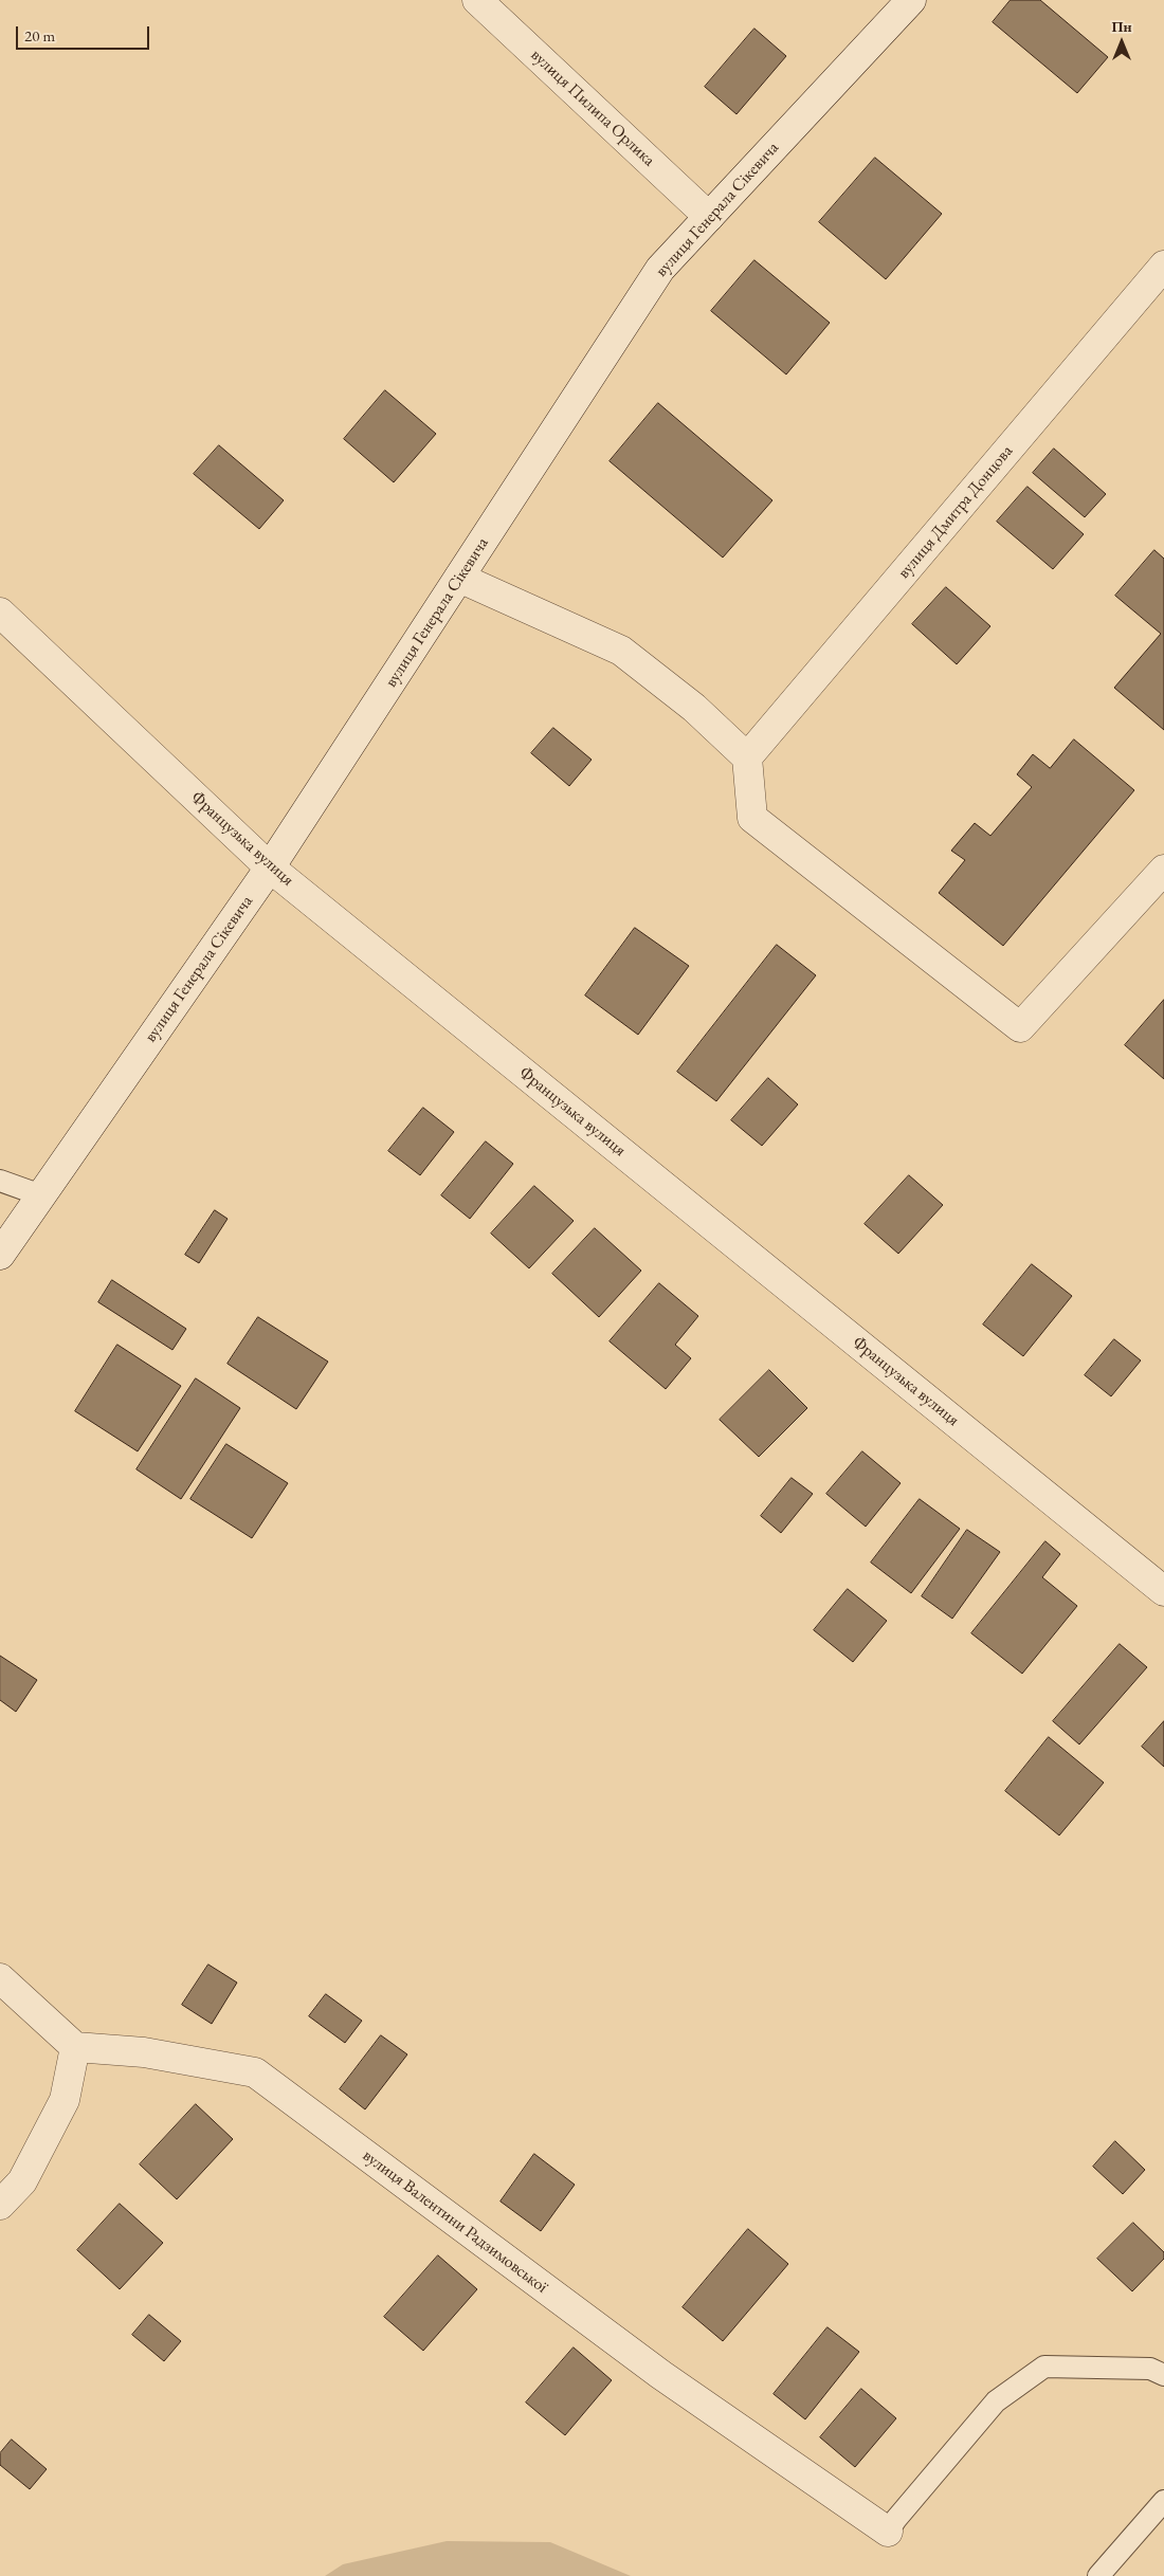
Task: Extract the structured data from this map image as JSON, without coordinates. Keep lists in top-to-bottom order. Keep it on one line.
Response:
{"streets":{"street":["вулиця Пилипа Орлика","вулиця Генерала Сікевича","вулиця Дмитра Донцова","Французька вулиця","вулиця Валентини Радзимовської"]},"crossings":[["вулиця Пилипа Орлика","вулиця Генерала Сікевича"],["вулиця Генерала Сікевича","Французька вулиця"]],"scale_bar":"20 m","north":"top"}
